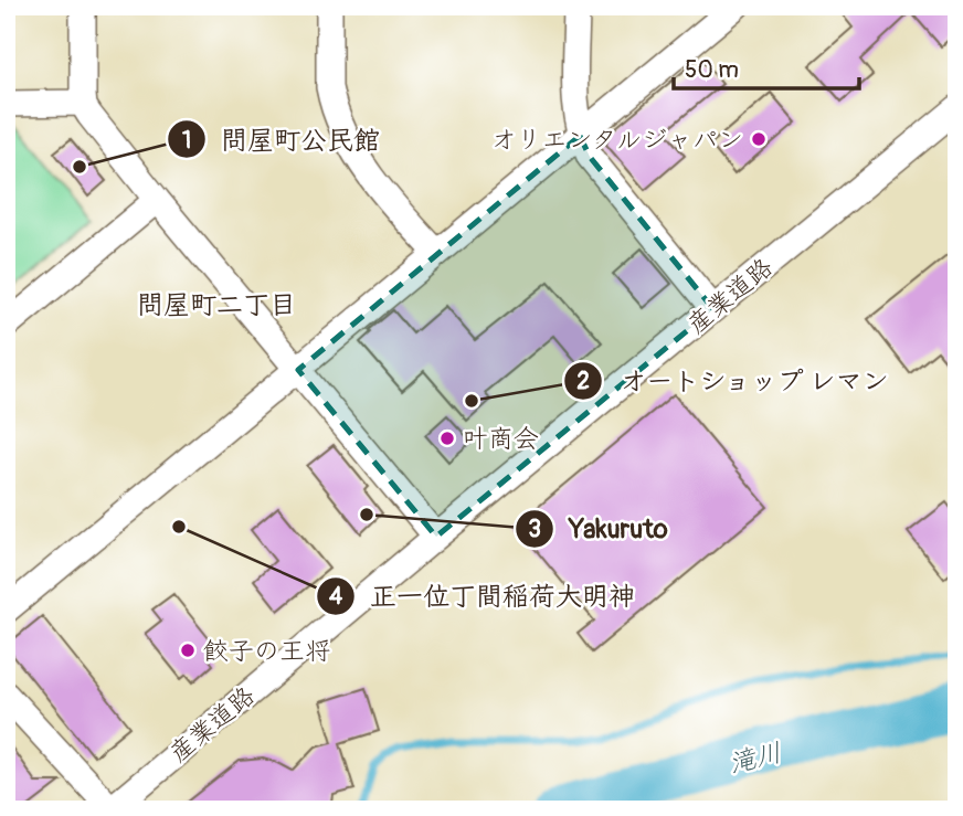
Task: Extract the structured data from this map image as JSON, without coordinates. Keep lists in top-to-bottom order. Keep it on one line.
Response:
{"streets":{"street":["産業道路"]},"districts":["問屋町二丁目"],"water":["滝川"],"places":["オリエンタルジャパン","問屋町公民館","オートショップ レマン","叶商会","Yakuruto","正一位丁間稲荷大明神","餃子の王将"],"scale_bar":"50 m"}
